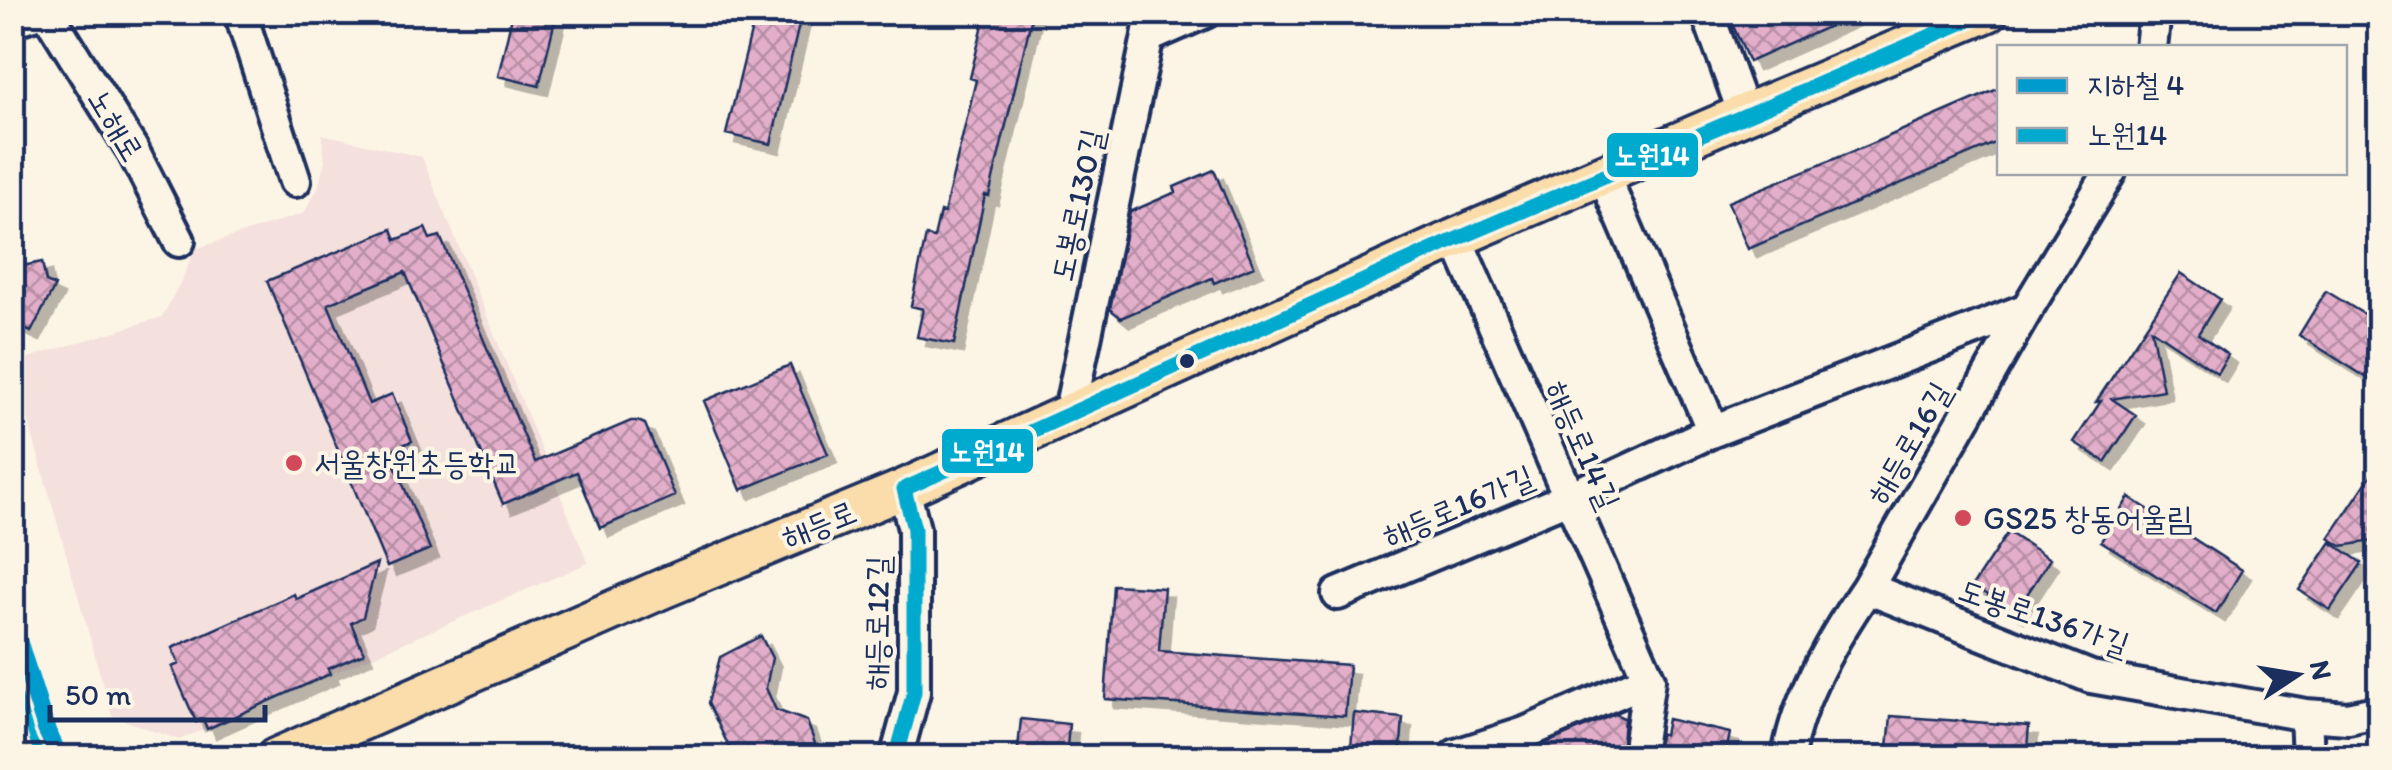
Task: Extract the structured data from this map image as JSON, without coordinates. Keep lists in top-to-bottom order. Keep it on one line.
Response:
{"streets":{"main road":["해등로"],"street":["노해로","도봉로130길","해등로16길","해등로14길","해등로16가길","도봉로136가길","해등로12길"]},"crossings":[["도봉로130길","해등로"],["해등로16길","해등로16가길"],["해등로16길","도봉로136가길"],["해등로14길","해등로16가길"],["해등로14길","해등로"],["해등로","해등로12길"]],"places":["서울창원초등학교","GS25 창동어울림"],"lines":["transit line 노원14","metro line 4"],"legend":["지하철 4","노원14"],"scale_bar":"50 m","north":"right"}
